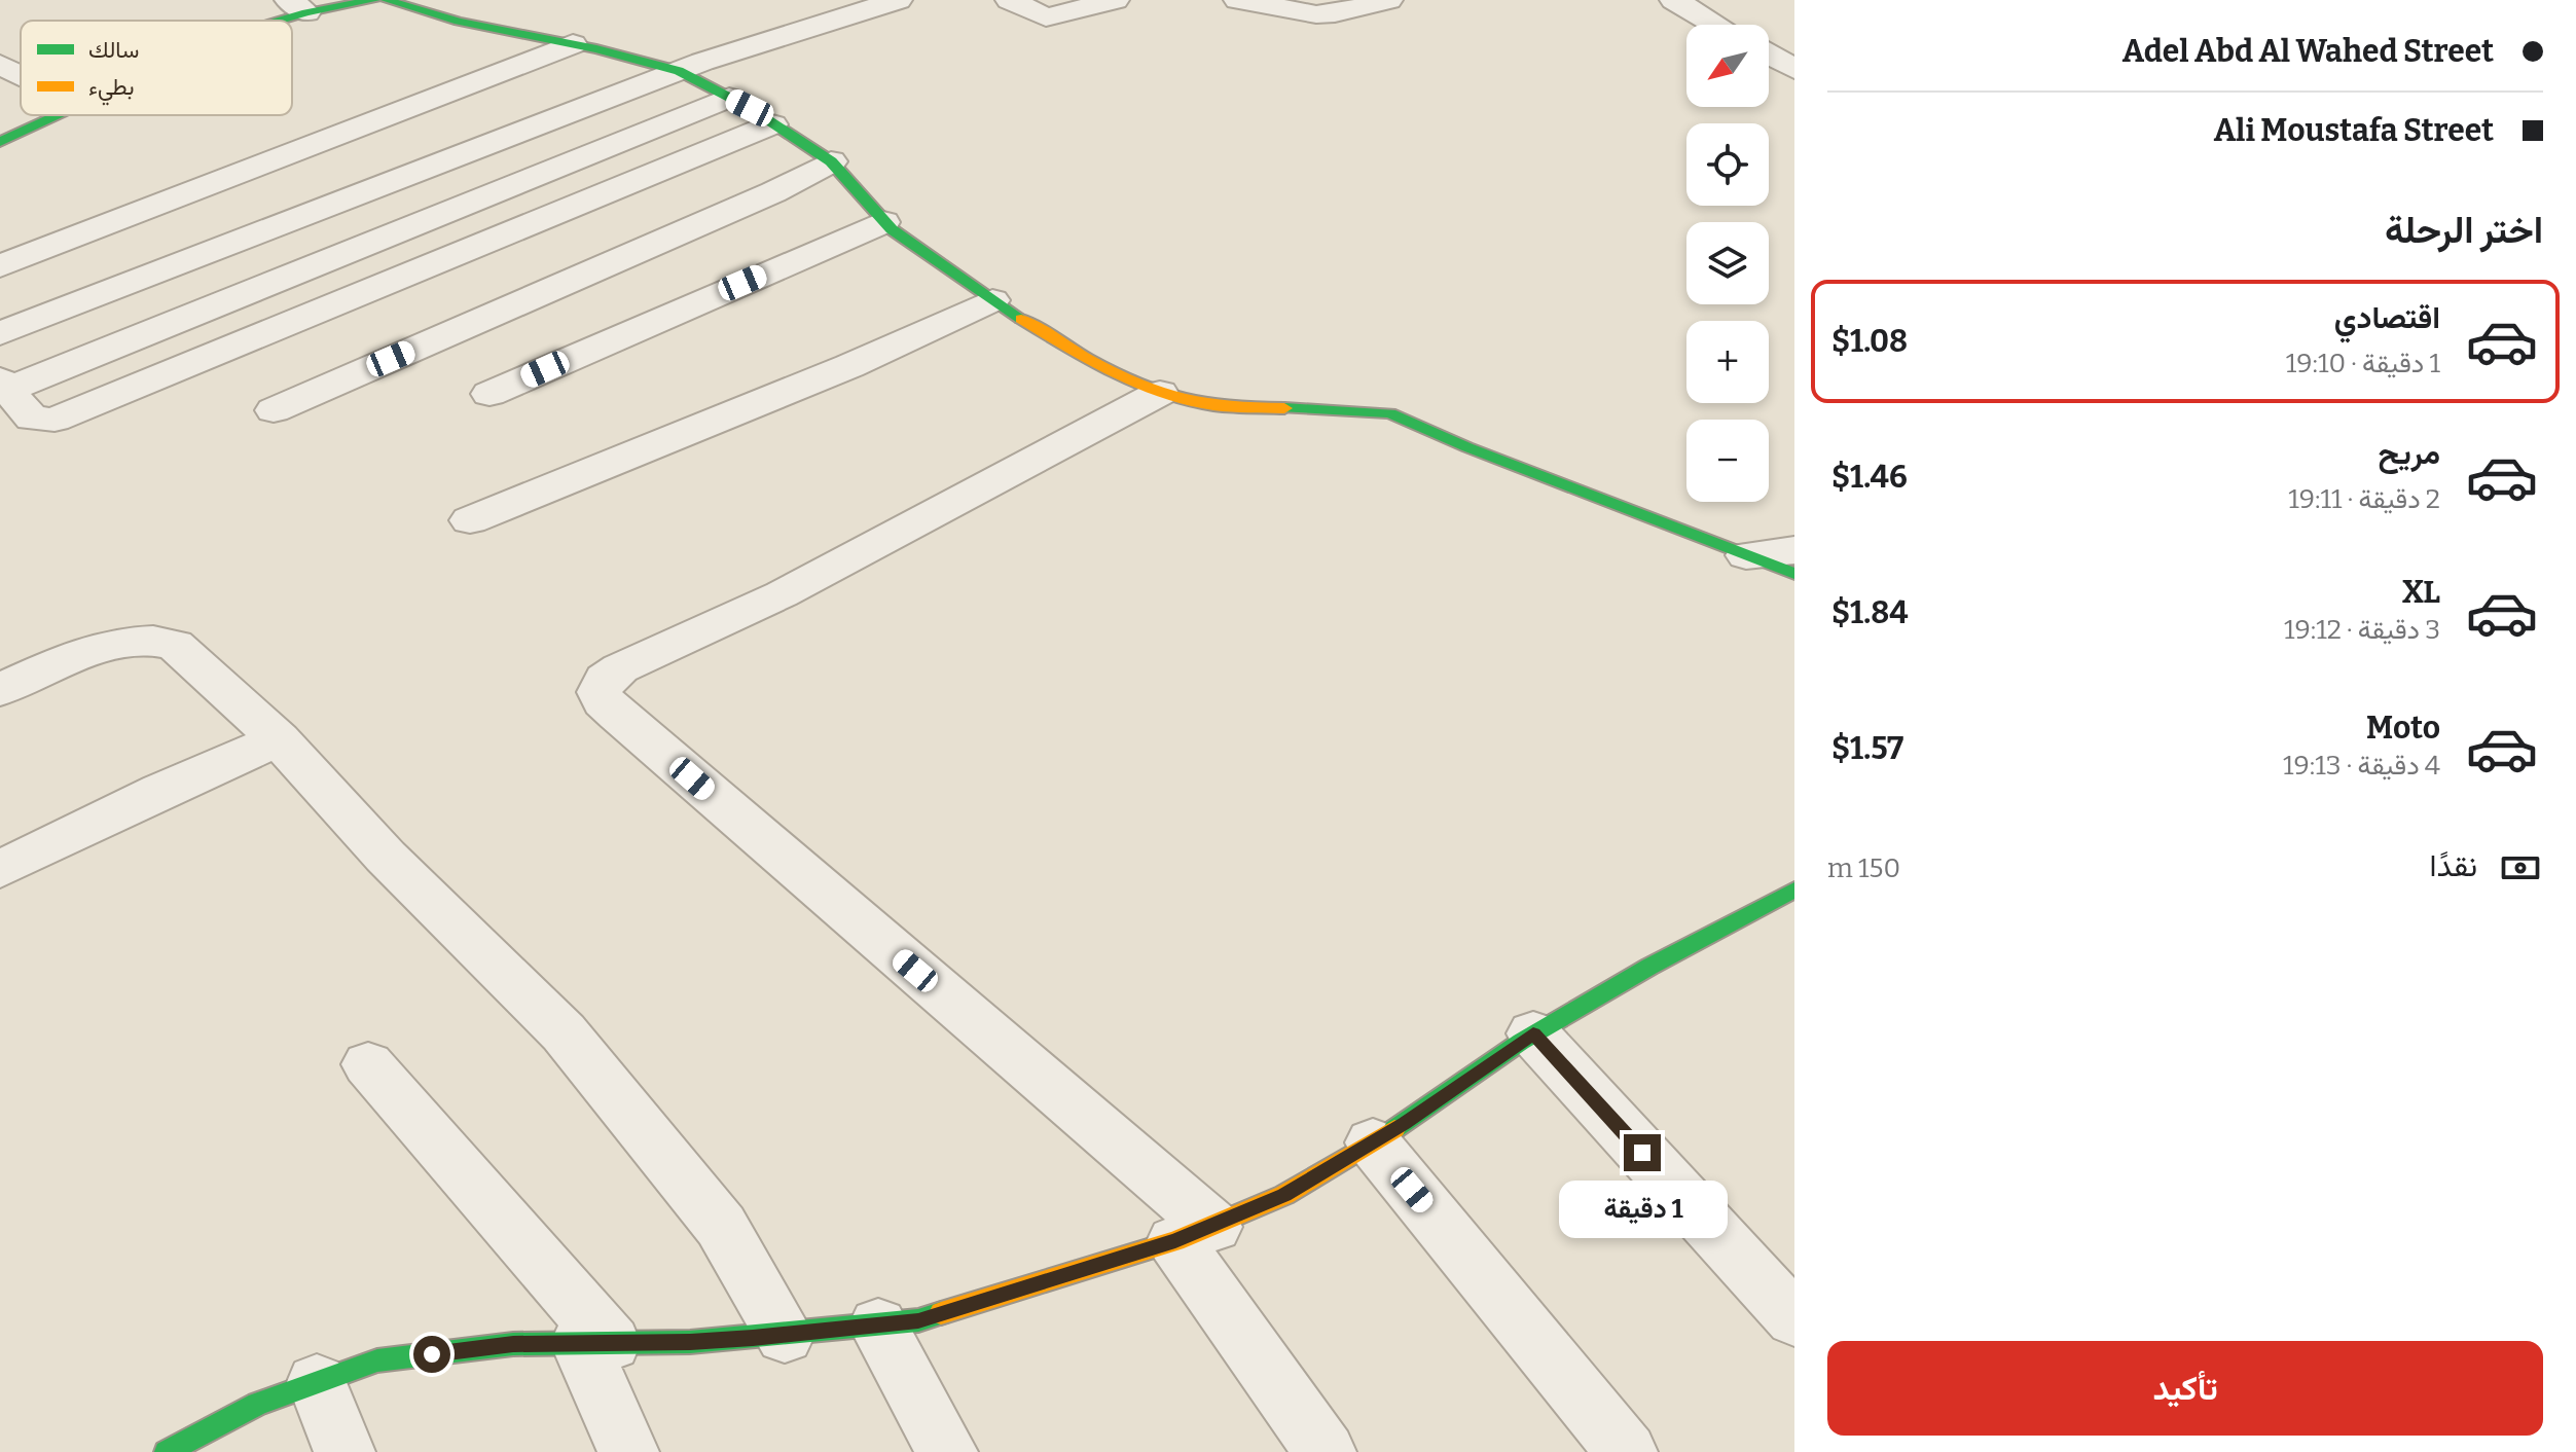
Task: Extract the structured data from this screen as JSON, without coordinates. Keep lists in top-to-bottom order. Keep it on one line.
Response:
{"legend":["سالك","بطيء"],"north":"bottom left","page":{"banner":["Adel Abd Al Wahed Street","Ali Moustafa Street"],"map_buttons":["+","−"],"heading":"اختر الرحلة","list":[{"name":"اقتصادي","note":"1 دقيقة · 19:10","value":"$1.08"},{"name":"مريح","note":"2 دقيقة · 19:11","value":"$1.46"},{"name":"XL","note":"3 دقيقة · 19:12","value":"$1.84"},{"name":"Moto","note":"4 دقيقة · 19:13","value":"$1.57"}],"pay":["نقدًا","150 m"],"bubble":"1 دقيقة","buttons":"تأكيد"}}
